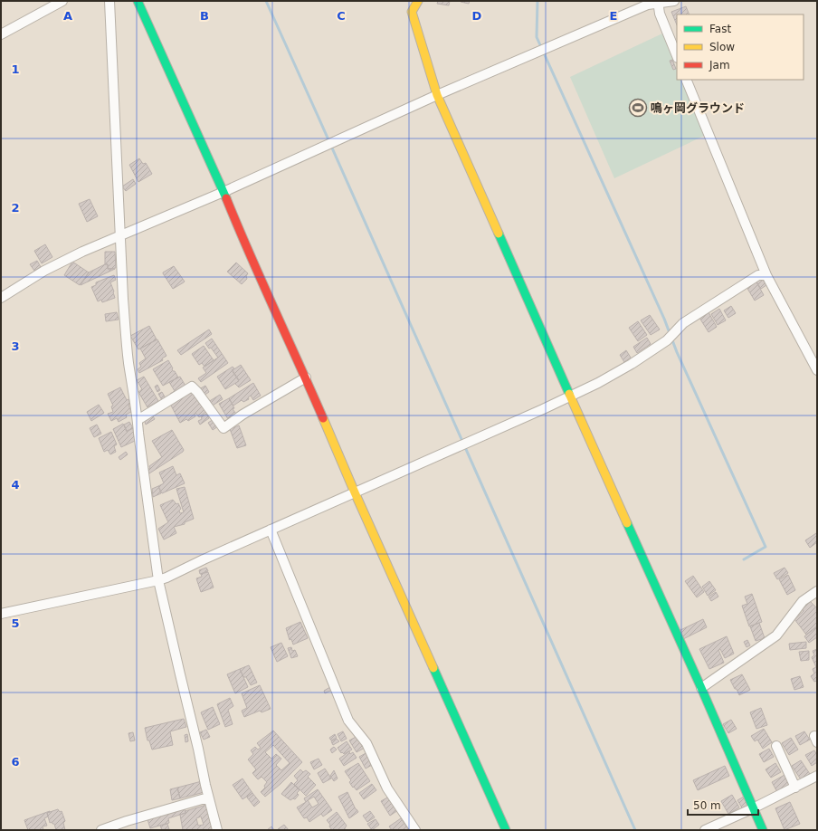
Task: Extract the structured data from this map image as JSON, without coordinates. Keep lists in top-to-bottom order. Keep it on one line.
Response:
{"places":{"sports":["鳴ヶ岡グラウンド"]},"legend":["Fast","Slow","Jam"],"scale_bar":"50 m","grid":{"columns":["A","B","C","D","E"],"rows":["1","2","3","4","5","6"]}}
